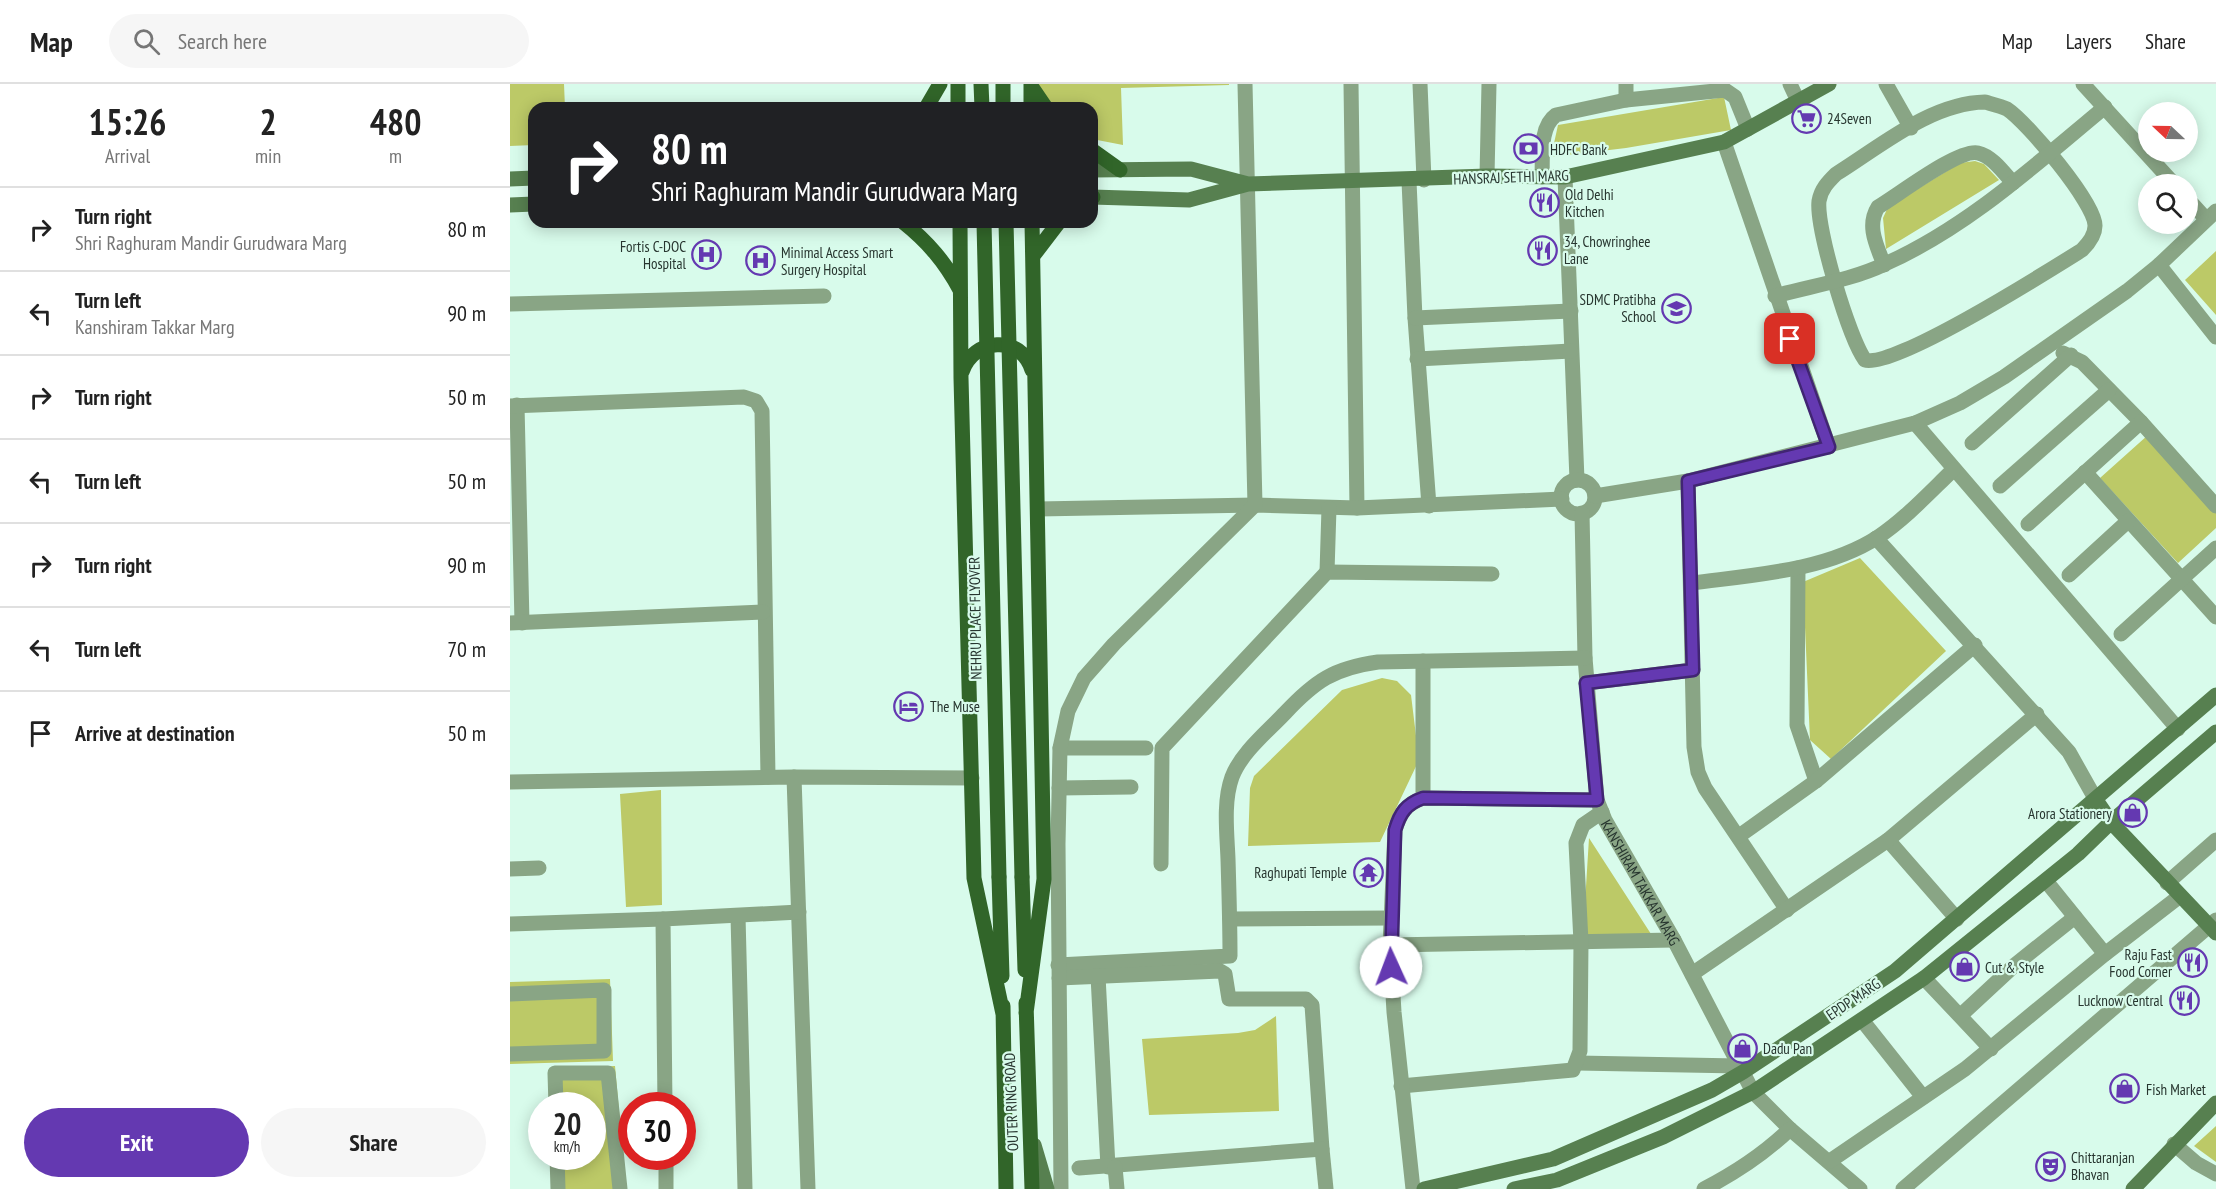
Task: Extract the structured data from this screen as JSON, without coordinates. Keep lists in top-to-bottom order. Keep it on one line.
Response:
{"streets":{"main road":["HANSRAJ SETHI MARG","NEHRU PLACE FLYOVER","EPDP MARG","OUTER RING ROAD"],"street":["KANSHIRAM TAKKAR MARG"]},"crossings":[["NEHRU PLACE FLYOVER","OUTER RING ROAD"],["KANSHIRAM TAKKAR MARG","EPDP MARG"]],"places":{"supermarket":["24Seven"],"bank":["HDFC Bank"],"restaurant":["Old Delhi Kitchen","34, Chowringhee Lane","Raju Fast Food Corner","Lucknow Central"],"hospital":["Fortis C-DOC Hospital","Minimal Access Smart Surgery Hospital"],"school or university":["SDMC Pratibha School"],"hotel":["The Muse"],"shop":["Arora Stationery","Cut & Style","Dadu Pan","Fish Market"],"temple":["Raghupati Temple"],"theatre":["Chittaranjan Bhavan"]},"north":"left","page":{"header":"Map","search":"Search here","nav":["Map","Layers","Share"],"eta":["15:26","Arrival","2","min","480","m"],"turn":["80 m","Shri Raghuram Mandir Gurudwara Marg"],"list":[{"name":"Turn right","note":"Shri Raghuram Mandir Gurudwara Marg","value":"80 m"},{"name":"Turn left","note":"Kanshiram Takkar Marg","value":"90 m"},{"name":"Turn right","value":"50 m"},{"name":"Turn left","value":"50 m"},{"name":"Turn right","value":"90 m"},{"name":"Turn left","value":"70 m"},{"name":"Arrive at destination","value":"50 m"}],"speed":"20 km/h","limit":"30","buttons":["Exit","Share"]}}
